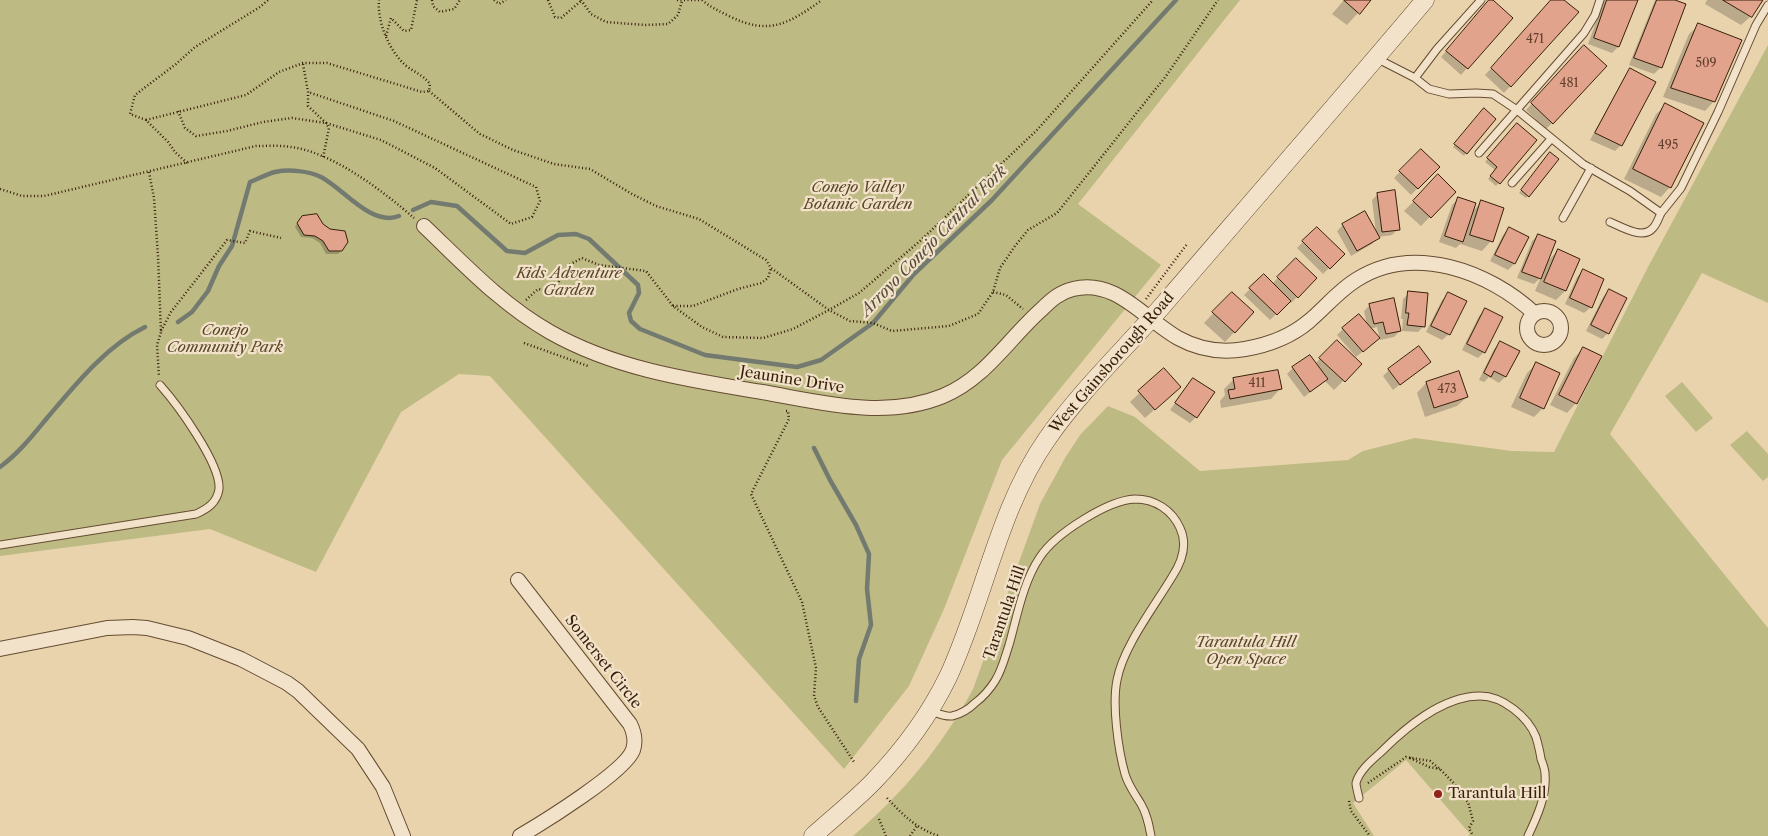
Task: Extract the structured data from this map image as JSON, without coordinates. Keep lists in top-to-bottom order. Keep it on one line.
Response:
{"streets":{"street":["West Gainsborough Road","Jeaunine Drive","Somerset Circle"],"lane":["Tarantula Hill"]},"crossings":[["West Gainsborough Road","Jeaunine Drive"],["West Gainsborough Road","Tarantula Hill"]],"water":["Arroyo Conejo Central Fork"],"parks":["Conejo Valley Botanic Garden","Kids Adventure Garden","Conejo Community Park","Tarantula Hill Open Space"],"places":["Tarantula Hill"],"house_numbers":["471","509","481","495","411","473"]}
